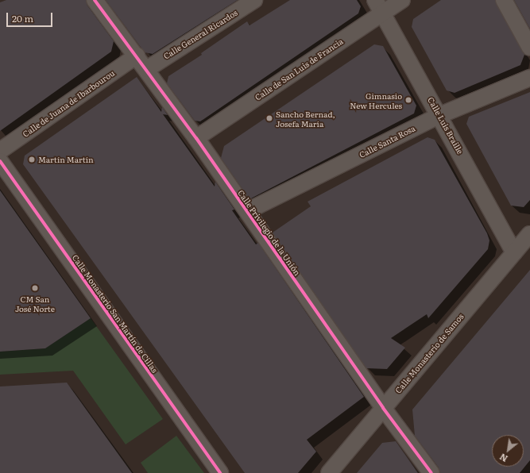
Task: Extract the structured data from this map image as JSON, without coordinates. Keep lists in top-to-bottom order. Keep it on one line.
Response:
{"streets":{"street":["Calle General Ricardos","Calle de San Luis de Francia","Calle de Juana de Ibarbourou","Calle Luis Braille","Calle Santa Rosa","Calle Privilegio de la Unión","Calle Monasterio San Martín de Cillas","Calle Monasterio de Samos"]},"crossings":[["Calle General Ricardos","Calle Privilegio de la Unión"],["Calle de San Luis de Francia","Calle Luis Braille"],["Calle de San Luis de Francia","Calle Privilegio de la Unión"],["Calle de Juana de Ibarbourou","Calle Privilegio de la Unión"],["Calle Luis Braille","Calle Santa Rosa"],["Calle Luis Braille","Calle Monasterio de Samos"],["Calle Santa Rosa","Calle Privilegio de la Unión"],["Calle Privilegio de la Unión","Calle Monasterio de Samos"]],"places":["Gimnasio New Hercules","Sancho Bernad, Josefa María","Martín Martín","CM San José Norte"],"scale_bar":"20 m","north":"bottom left"}
